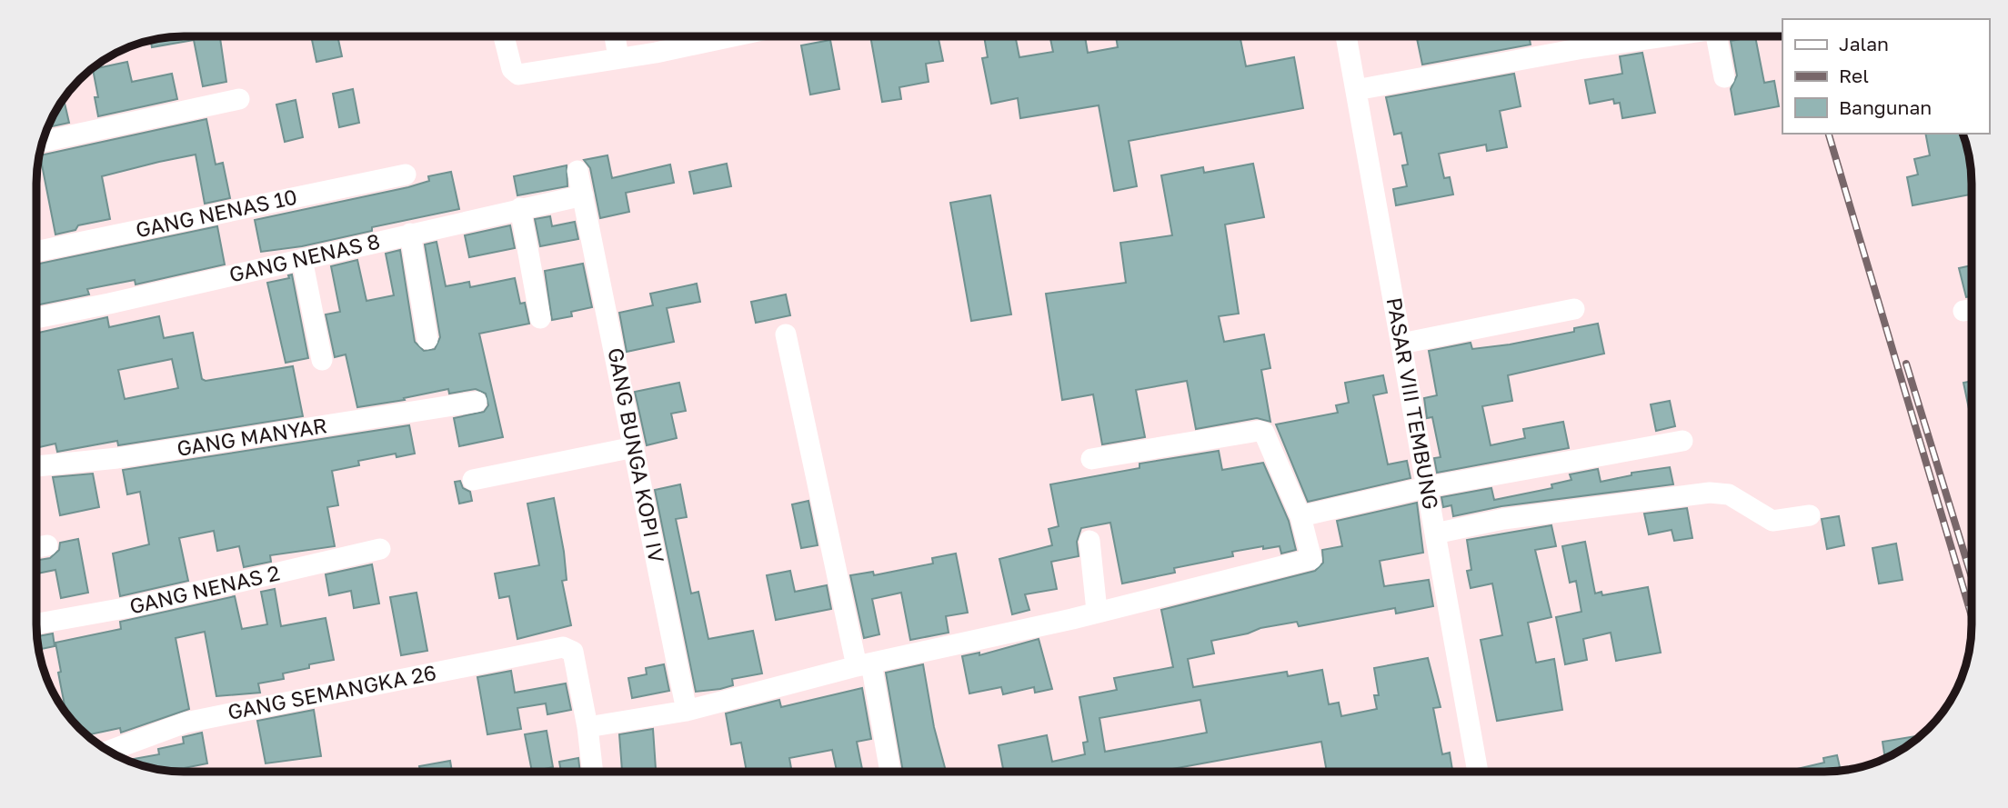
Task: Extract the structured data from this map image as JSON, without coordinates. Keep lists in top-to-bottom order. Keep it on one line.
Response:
{"streets":{"street":["GANG NENAS 10","GANG NENAS 8","PASAR VIII TEMBUNG","GANG MANYAR","GANG BUNGA KOPI IV","GANG NENAS 2","GANG SEMANGKA 26"]},"crossings":[["GANG NENAS 8","GANG BUNGA KOPI IV"]],"legend":["Jalan","Rel","Bangunan"]}
